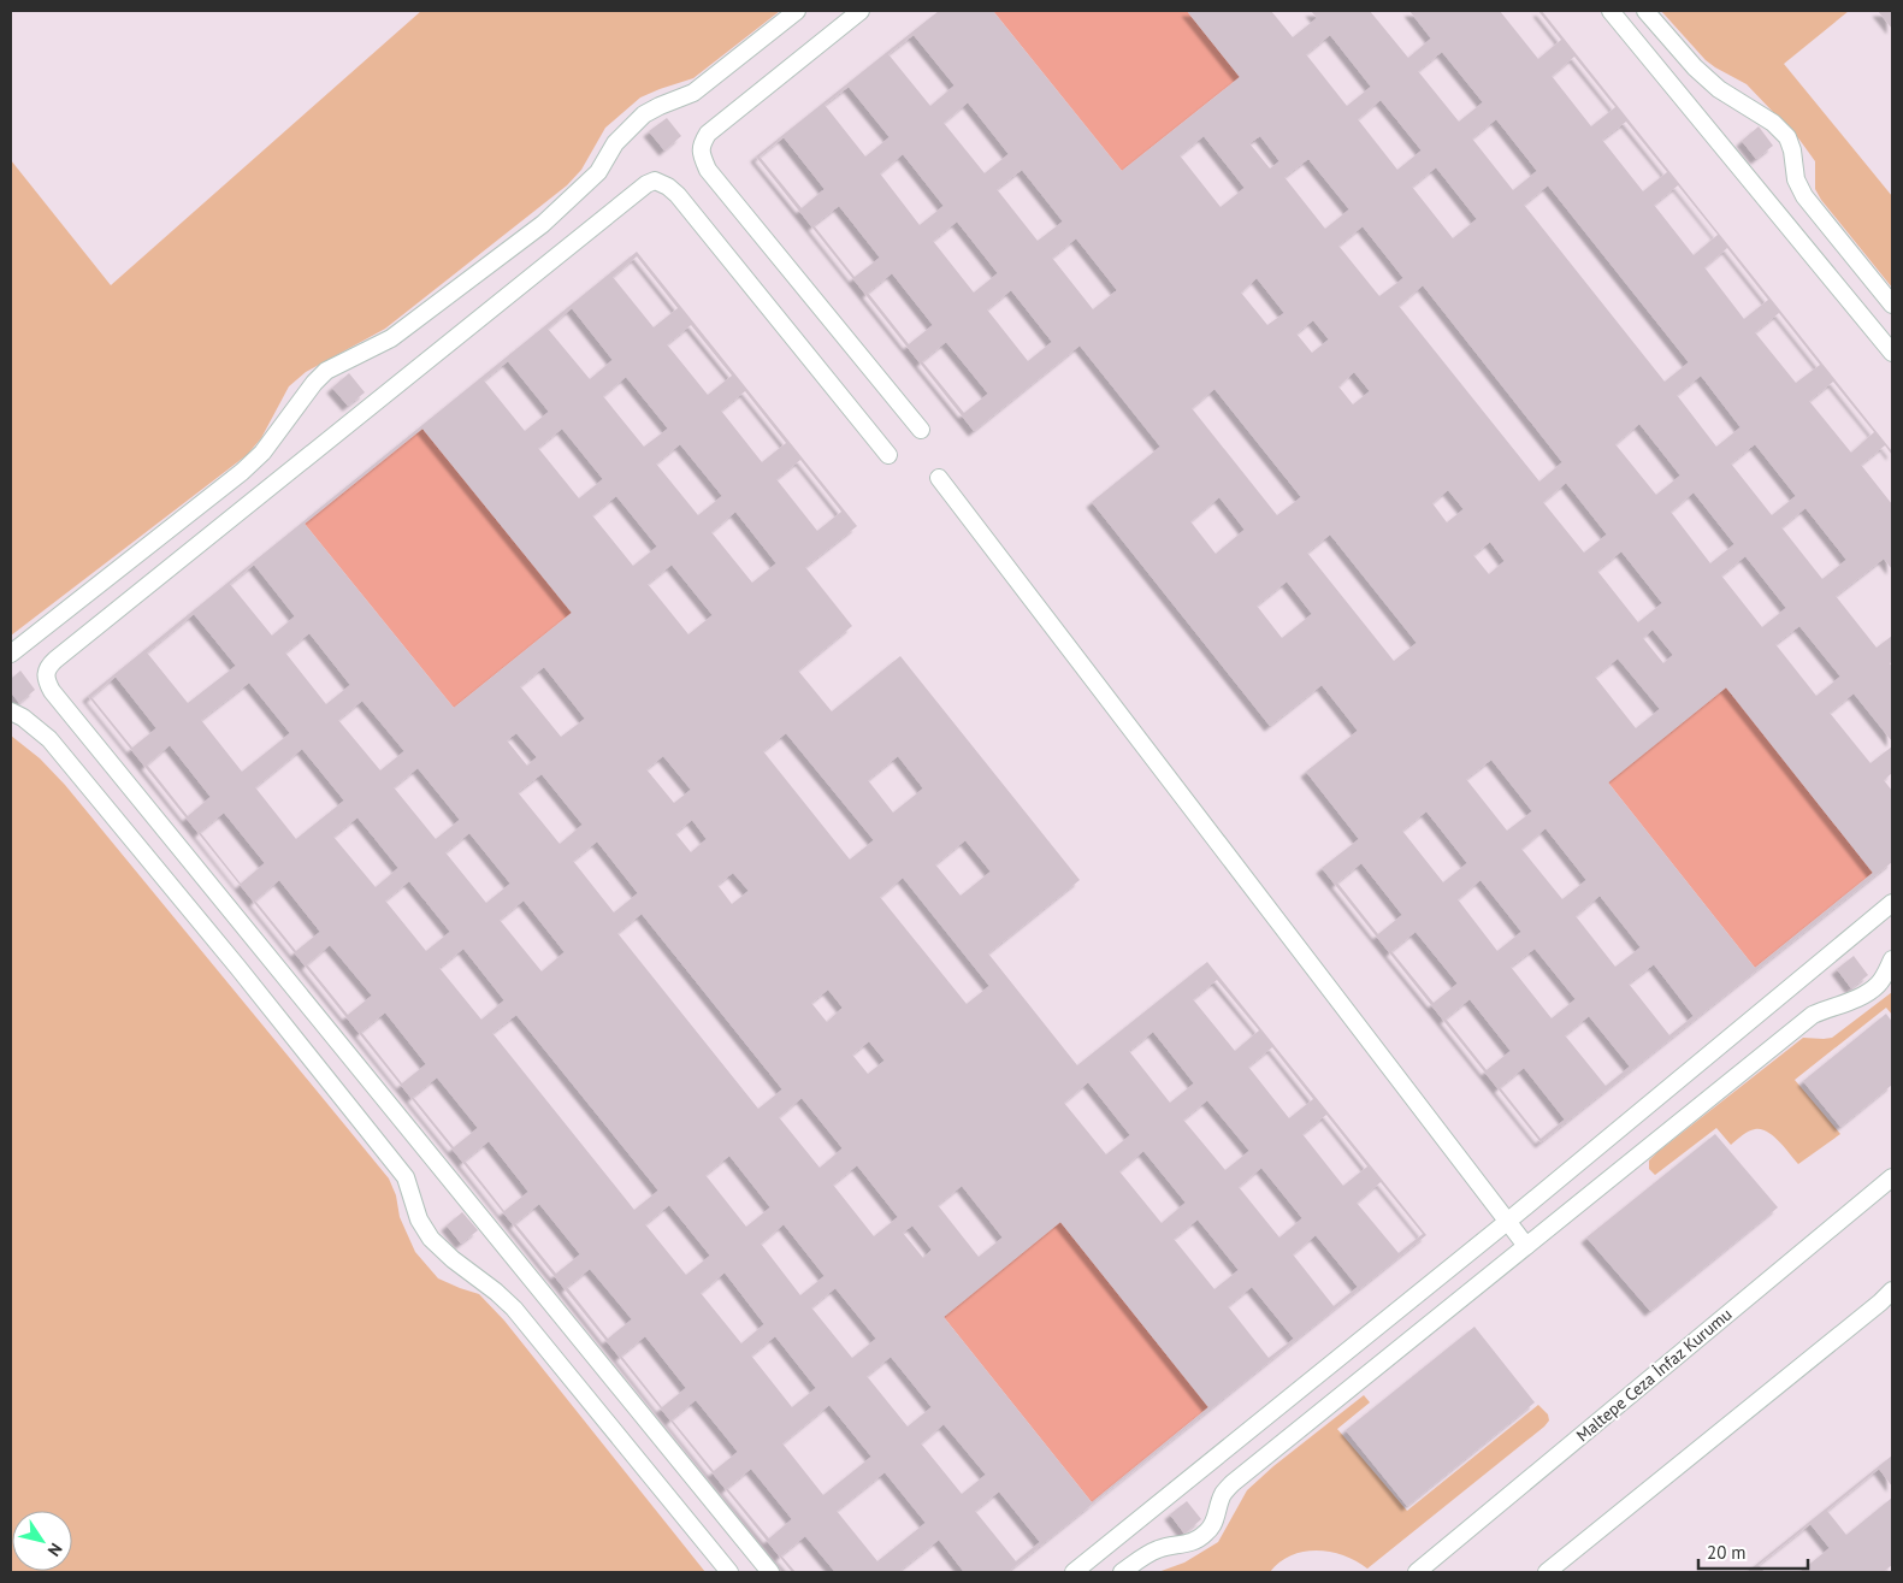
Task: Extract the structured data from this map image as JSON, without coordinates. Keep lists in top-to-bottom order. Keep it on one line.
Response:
{"streets":{"lane":["Maltepe Ceza İnfaz Kurumu"]},"scale_bar":"20 m","north":"bottom right"}
